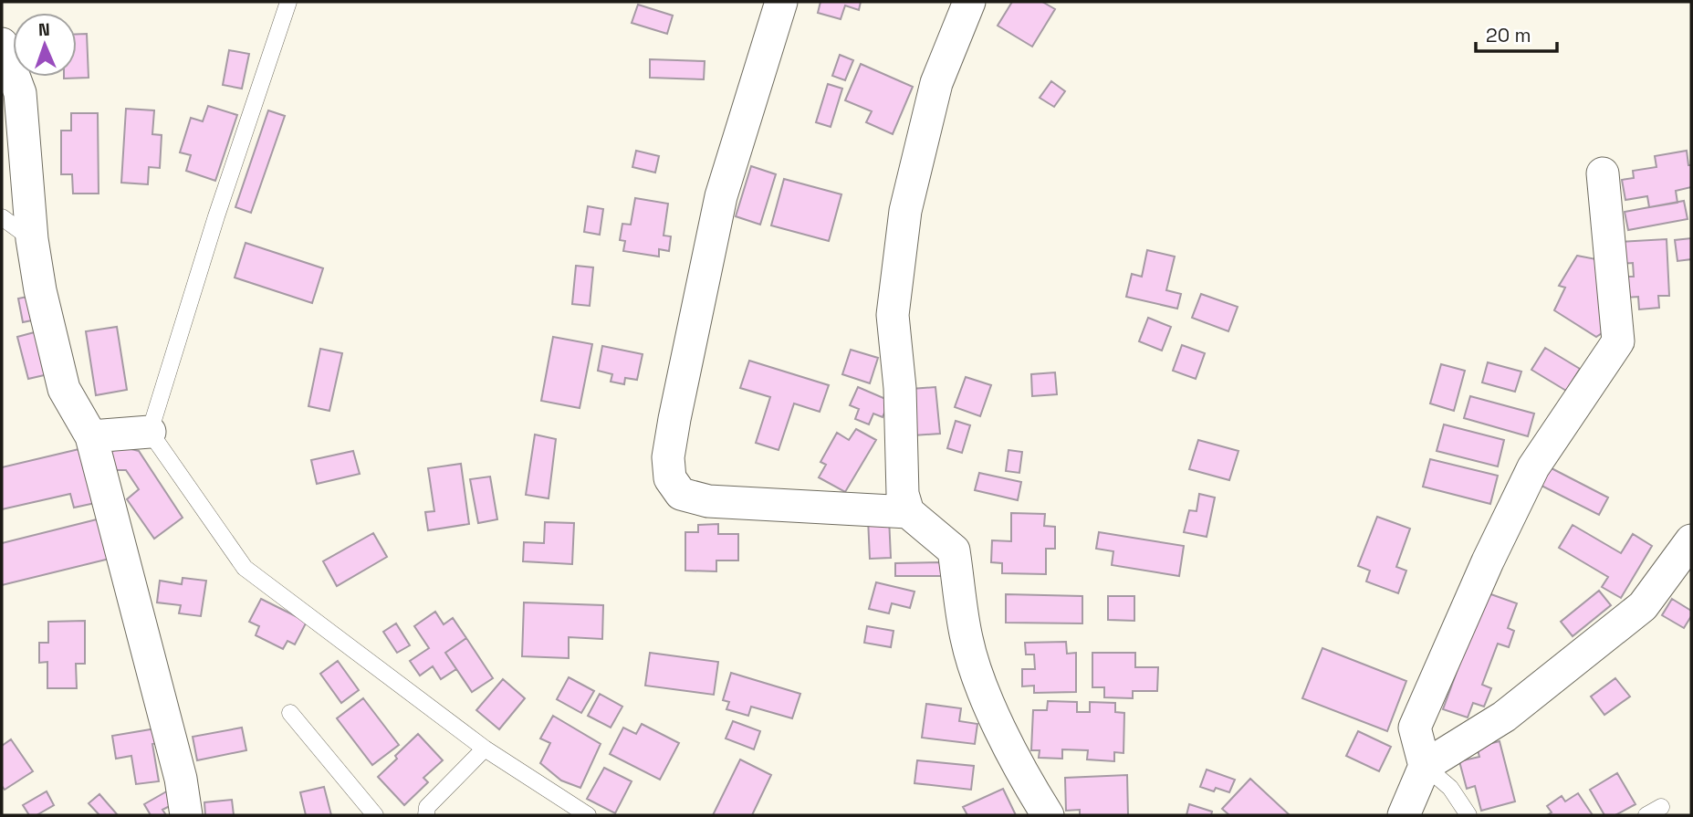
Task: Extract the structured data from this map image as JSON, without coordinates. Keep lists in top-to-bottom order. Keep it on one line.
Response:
{"scale_bar":"20 m","north":"top"}
